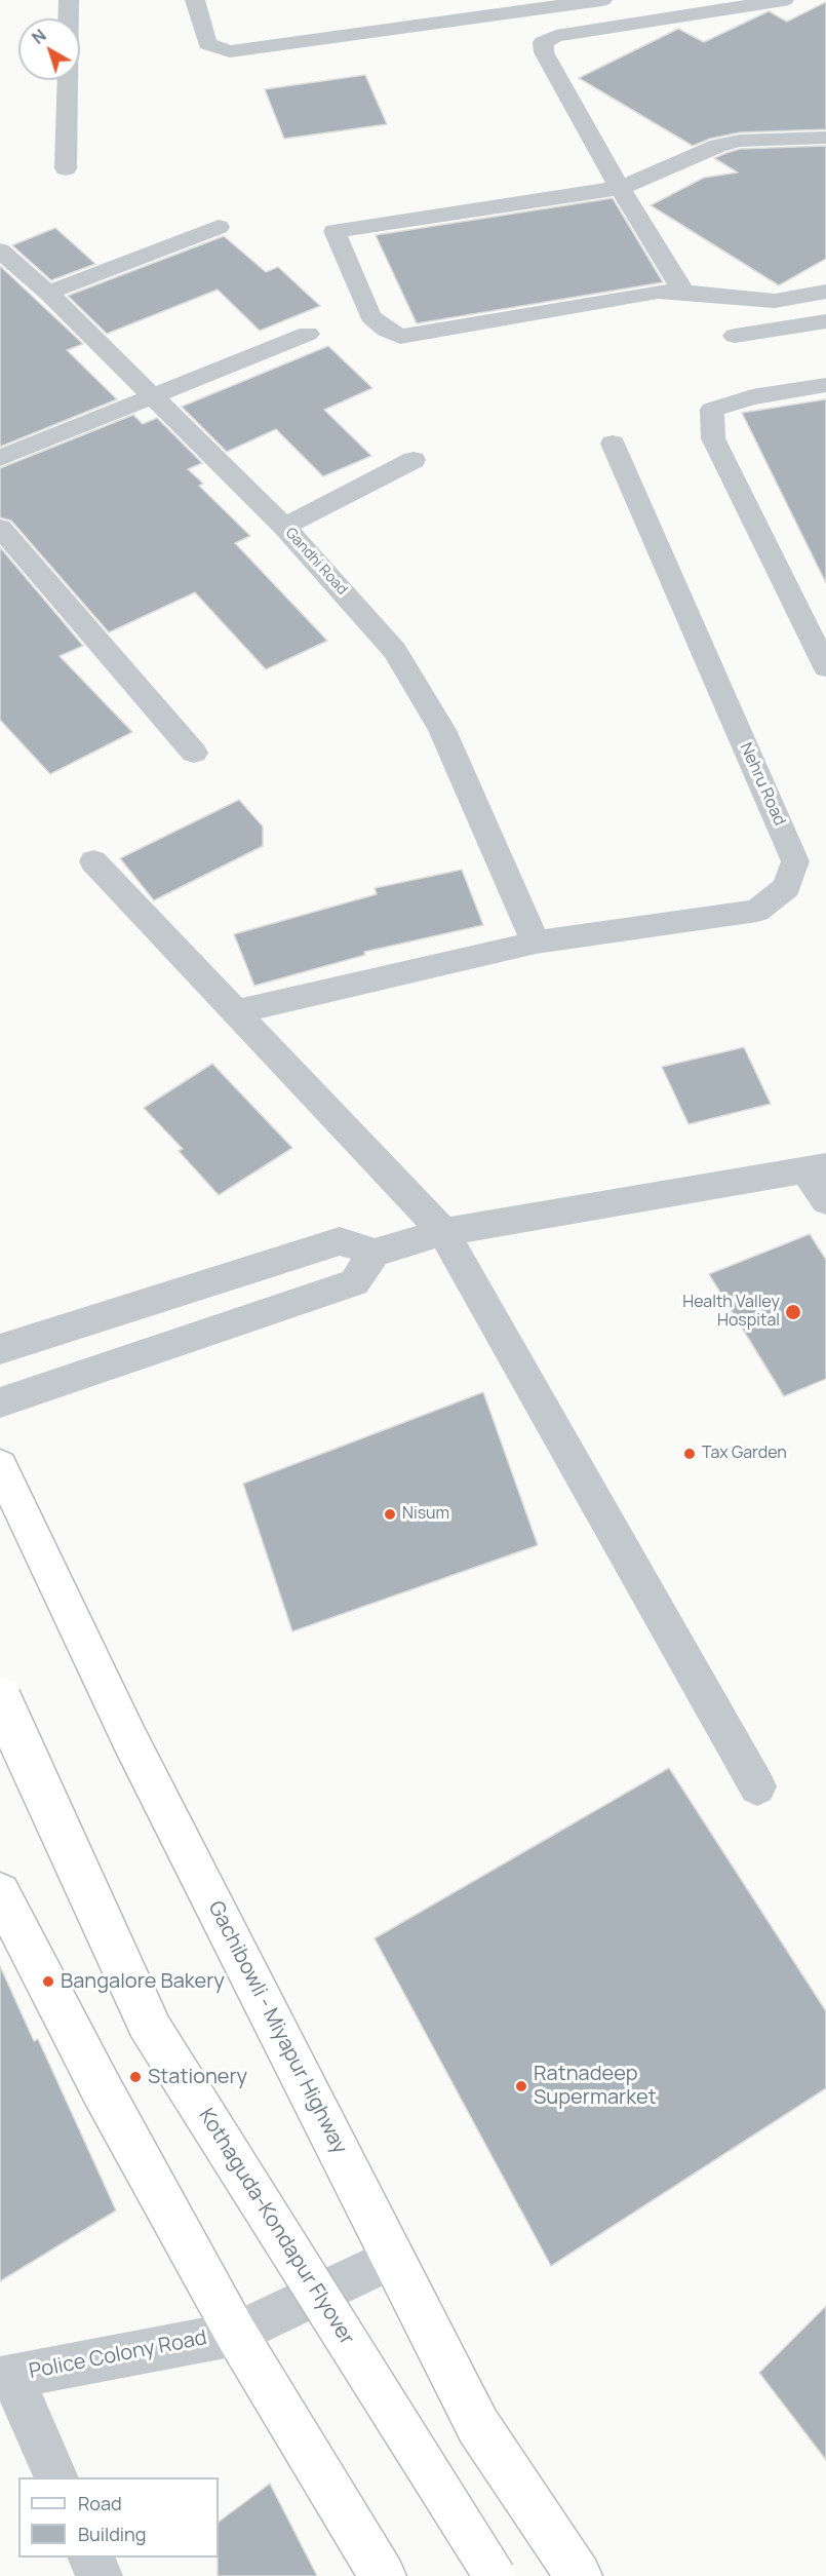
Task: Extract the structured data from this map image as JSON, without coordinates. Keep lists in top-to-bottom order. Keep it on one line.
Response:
{"streets":{"main road":["Gachibowli - Miyapur Highway","Kothaguda-Kondapur Flyover"],"street":["Gandhi Road","Nehru Road","Police Colony Road"]},"crossings":[["Gandhi Road","Nehru Road"],["Gachibowli - Miyapur Highway","Police Colony Road"]],"places":["Health Valley Hospital","Tax Garden","Nisum","Bangalore Bakery","Stationery","Ratnadeep Supermarket"],"legend":["Road","Building"],"north":"top left"}
